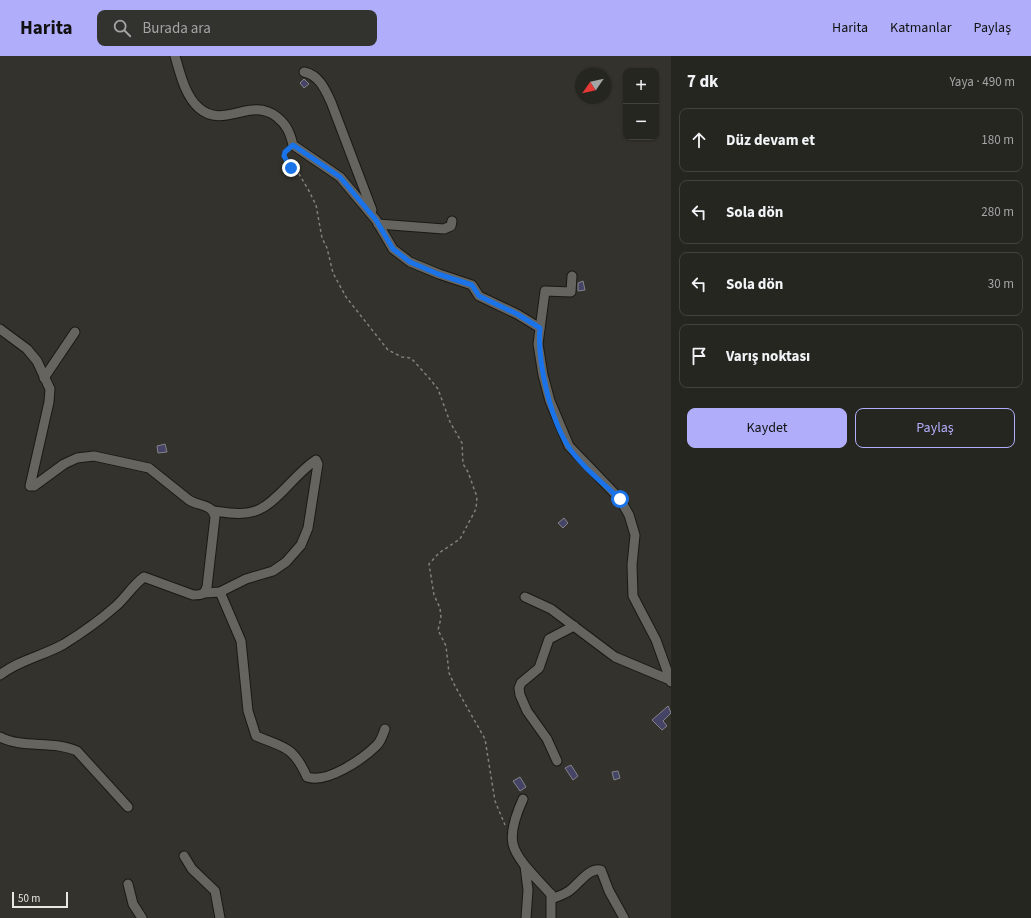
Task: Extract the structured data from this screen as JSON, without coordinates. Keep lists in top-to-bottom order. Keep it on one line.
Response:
{"scale_bar":"50 m","north":"bottom left","page":{"header":"Harita","search":"Burada ara","nav":["Harita","Katmanlar","Paylaş"],"heading":["7 dk","Yaya · 490 m"],"map_buttons":["+","−"],"list":[["Düz devam et","180 m"],["Sola dön","280 m"],["Sola dön","30 m"],"Varış noktası"],"buttons":["Kaydet","Paylaş"],"scale":"50 m"}}
